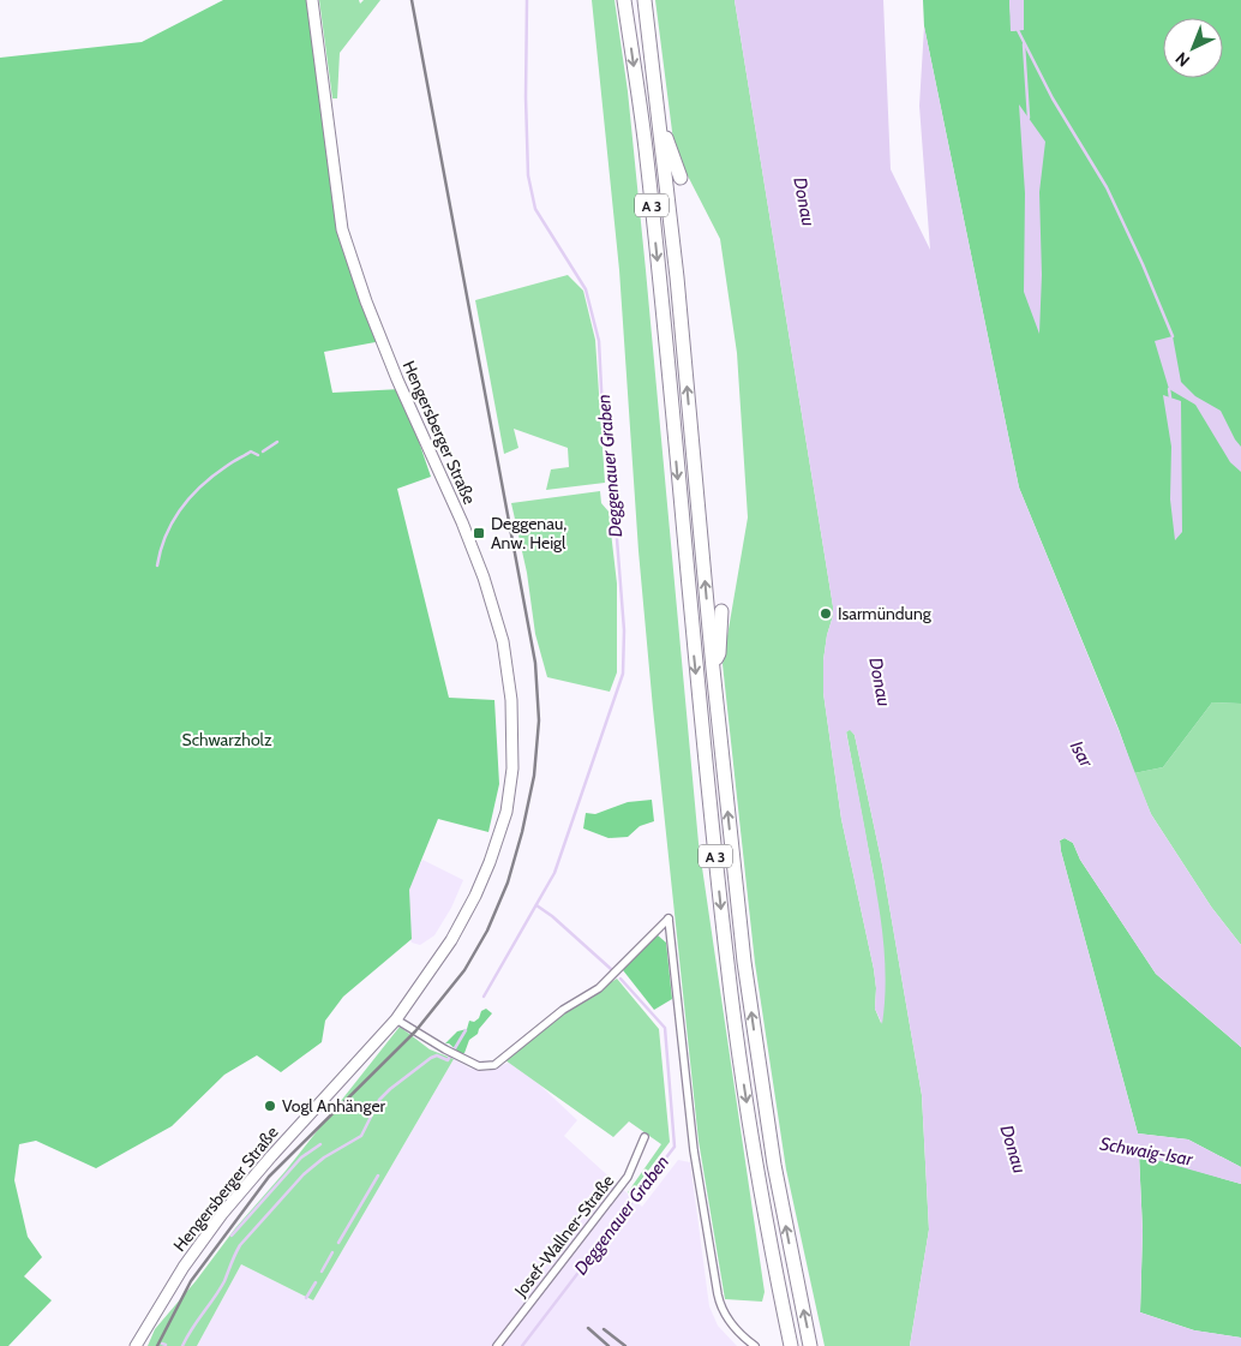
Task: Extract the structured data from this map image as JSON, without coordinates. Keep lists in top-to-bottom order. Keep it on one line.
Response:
{"streets":{"highway":["A 3"],"main road":["Hengersberger Straße"],"street":["Josef-Wallner-Straße"]},"water":["Donau","Deggenauer Graben","Isar","Schwaig-Isar"],"parks":["Schwarzholz"],"places":{"transit":["Deggenau, Anw. Heigl"],"other":["Isarmündung","Vogl Anhänger"]},"north":"bottom left"}
